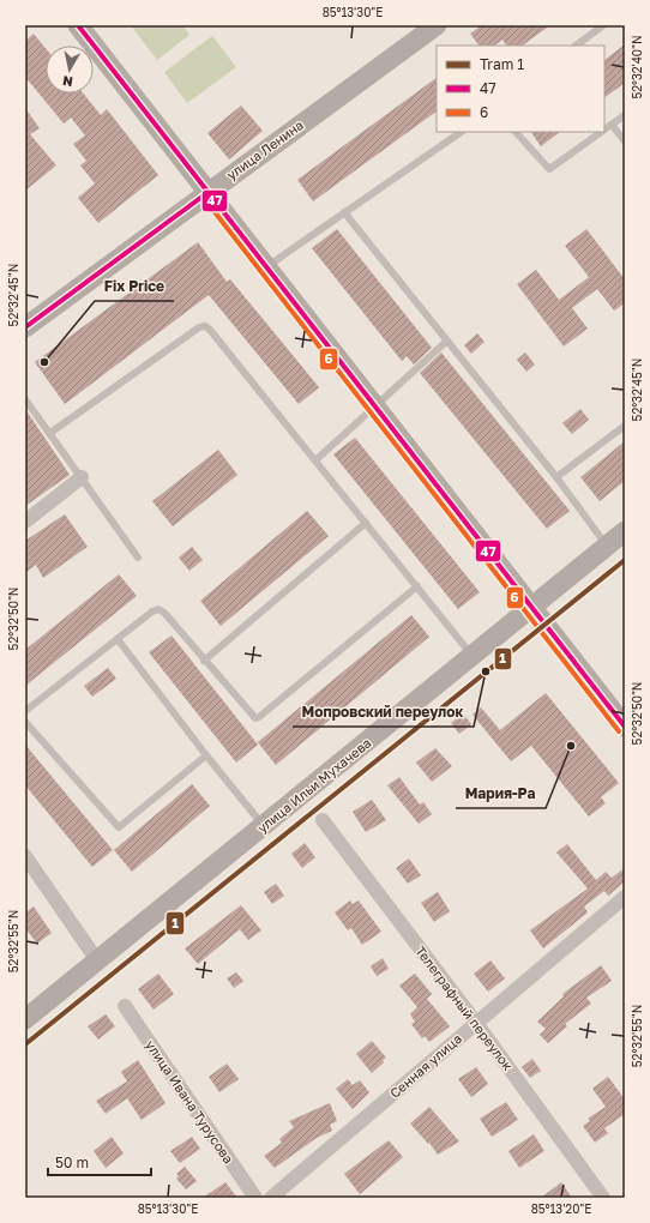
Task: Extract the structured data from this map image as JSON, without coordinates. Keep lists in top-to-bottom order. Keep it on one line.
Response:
{"streets":{"street":["улица Ленина","улица Ильи Мухачева","Телеграфный переулок","Сенная улица","улица Ивана Турусова"]},"crossings":[["Телеграфный переулок","Сенная улица"]],"places":["Fix Price","Мопровский переулок","Мария-Ра"],"lines":["transit line 47","transit line 6","tram line 1"],"legend":["Tram 1","47","6"],"scale_bar":"50 m","north":"bottom","coordinates":["85°13'30\"E","52°32'40\"N","52°32'45\"N","52°32'50\"N","52°32'55\"N","85°13'20\"E"]}
